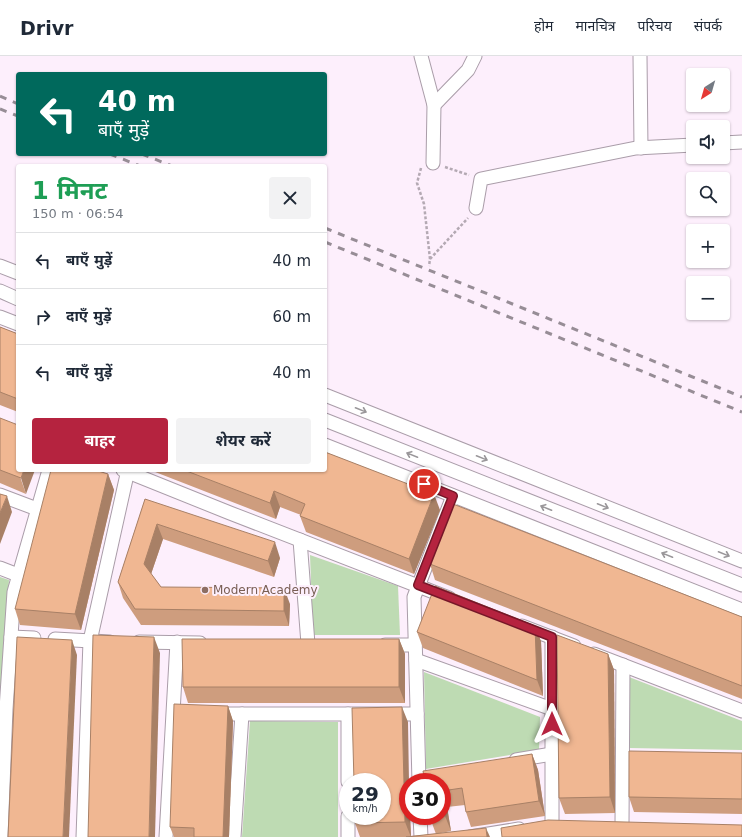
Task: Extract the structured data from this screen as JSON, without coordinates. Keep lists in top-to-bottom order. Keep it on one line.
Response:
{"places":["Modern Academy"],"north":"bottom left","page":{"header":"Drivr","nav":["होम","मानचित्र","परिचय","संपर्क"],"map_buttons":["+","−"],"turn":["40 m","बाएँ मुड़ें"],"heading":["1 मिनट","150 m · 06:54"],"list":[{"name":"बाएँ मुड़ें","value":"40 m"},{"name":"दाएँ मुड़ें","value":"60 m"},{"name":"बाएँ मुड़ें","value":"40 m"}],"buttons":["बाहर","शेयर करें"],"speed":"29 km/h","limit":"30"}}
